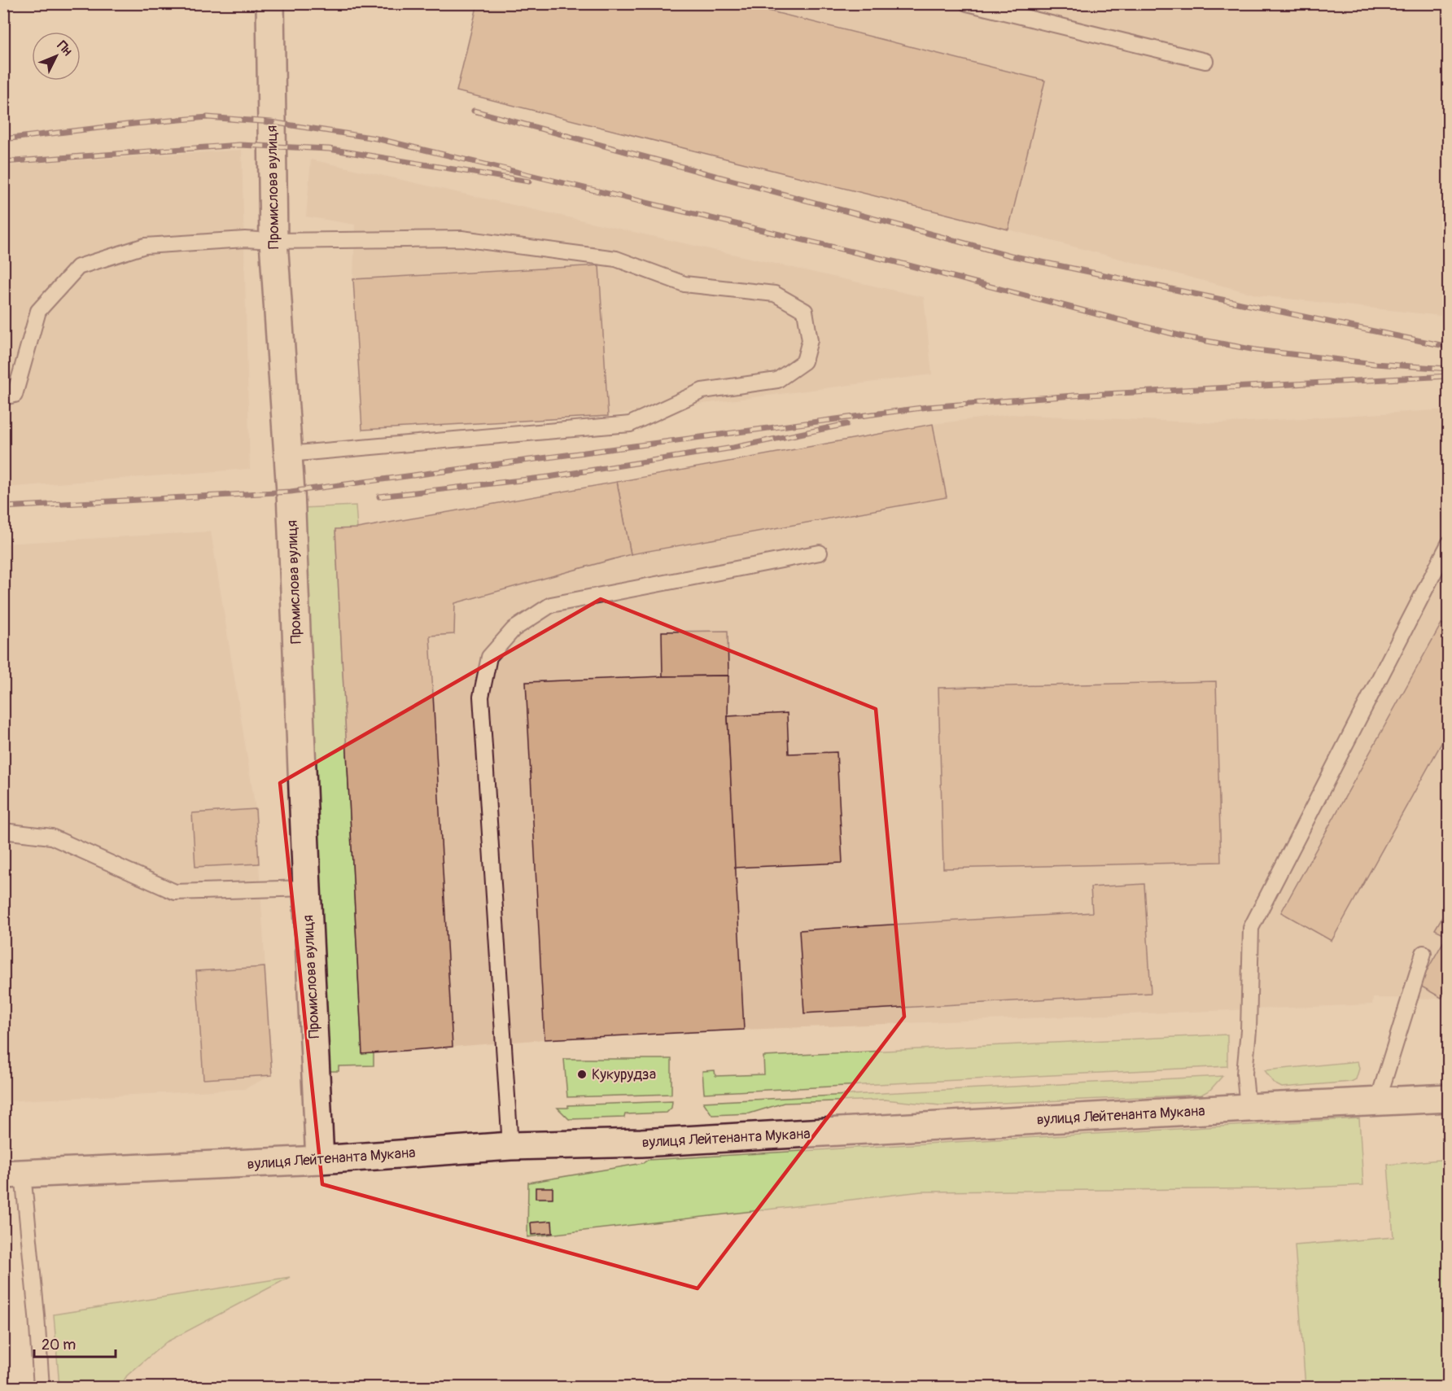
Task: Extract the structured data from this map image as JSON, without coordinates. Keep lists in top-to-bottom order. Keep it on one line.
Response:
{"streets":{"main road":["Промислова вулиця","вулиця Лейтенанта Мукана"]},"crossings":[["Промислова вулиця","вулиця Лейтенанта Мукана"]],"places":["Кукурудза"],"scale_bar":"20 m","north":"top right"}
